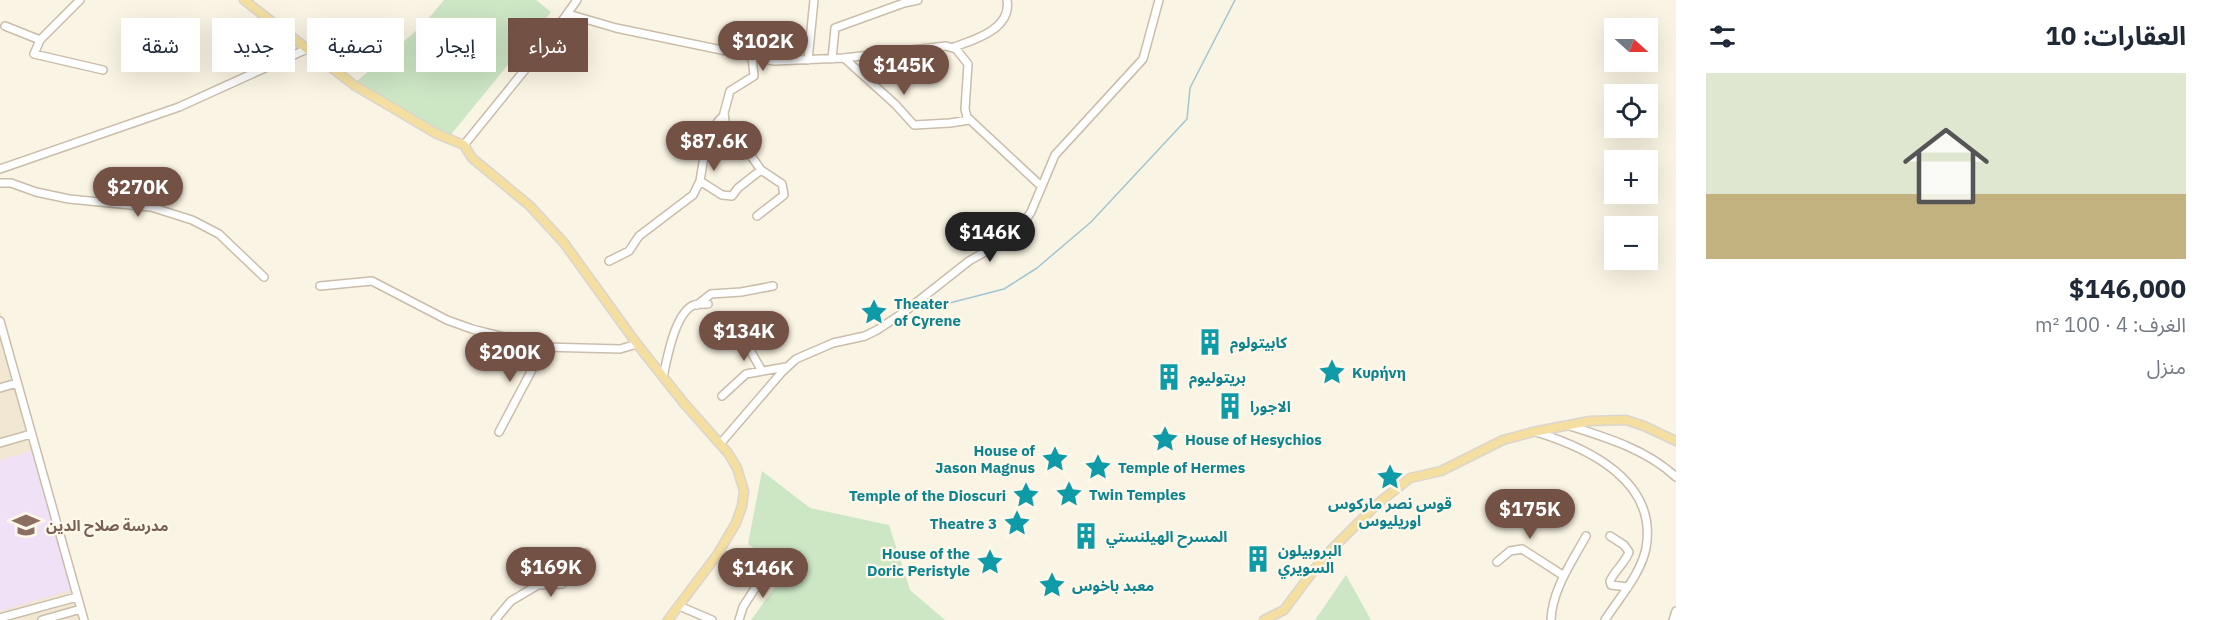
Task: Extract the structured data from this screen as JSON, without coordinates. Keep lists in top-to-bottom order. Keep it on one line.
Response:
{"places":{"place":["Theater of Cyrene","Κυρήνη","House of Hesychios","House of Jason Magnus","Temple of Hermes","قوس نصر ماركوس اوريليوس","Twin Temples","Temple of the Dioscuri","Theatre 3","House of the Doric Peristyle","معبد باخوس"],"building":["كابيتولوم","بريتوليوم","الاجورا","المسرح الهيلنستي","البروبيلون السويري"],"school or university":["مدرسة صلاح الدين"]},"north":"right","page":{"heading":"العقارات: 10","map_buttons":["+","−"],"chip":["شراء","إيجار","تصفية","جديد","شقة"],"price":["$102K","$145K","$87.6K","$270K","$146K","$134K","$200K","$175K","$169K","$146K"],"list":[{"name":"$146,000","note":"الغرف: 4 · 100 m² · منزل"}]}}
